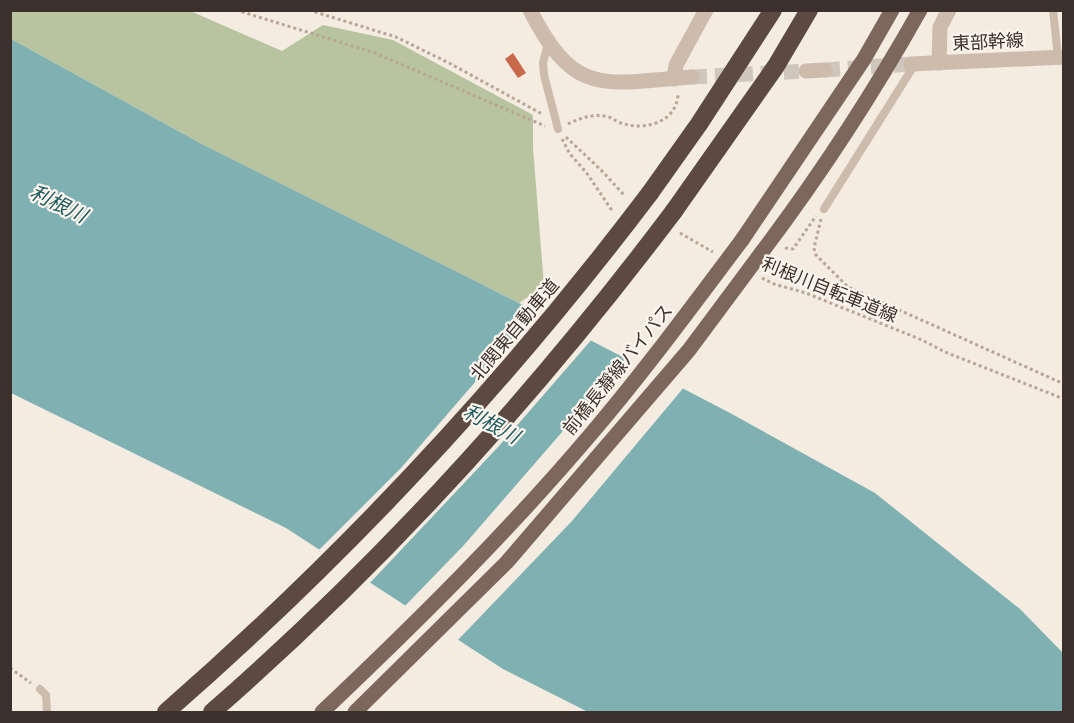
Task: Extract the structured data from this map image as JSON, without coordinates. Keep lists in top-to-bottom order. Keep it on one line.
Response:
{"streets":{"highway":["北関東自動車道"],"main road":["前橋長瀞線バイパス"],"street":["東部幹線"],"path":["利根川自転車道線"]},"water":["利根川"]}
